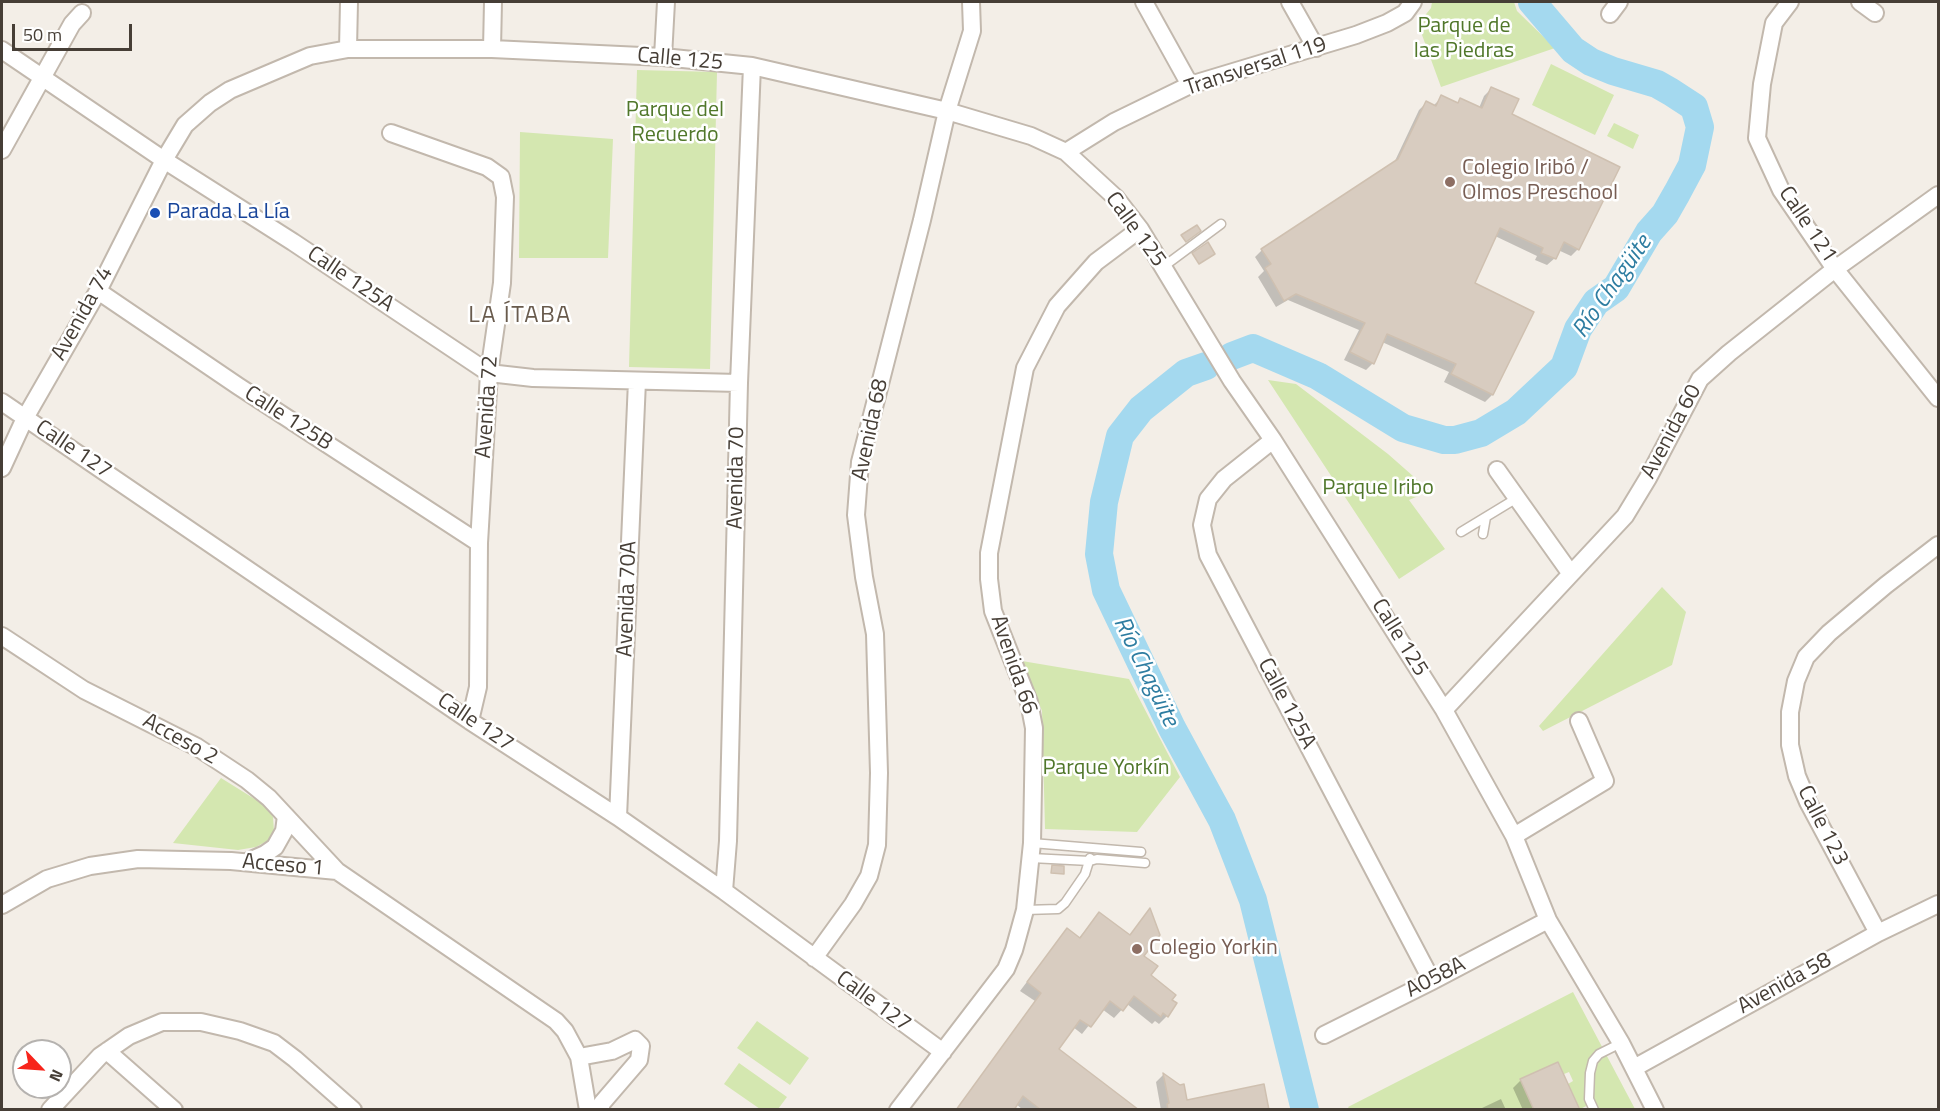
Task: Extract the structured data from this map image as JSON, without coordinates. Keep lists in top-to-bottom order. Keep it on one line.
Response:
{"streets":{"street":["Calle 125","Transversal 119","Calle 121","Calle 125A","Avenida 74","Avenida 72","Calle 125B","Avenida 68","Avenida 60","Calle 127","Avenida 70","Avenida 70A","Avenida 66","Acceso 2","Calle 123","Acceso 1","A058A","Avenida 58"]},"crossings":[["Calle 125","Transversal 119"],["Calle 125","Calle 125A"],["Calle 125","Avenida 74"],["Calle 125","Avenida 68"],["Calle 125","Avenida 60"],["Calle 125","Avenida 70"],["Calle 125","Avenida 66"],["Calle 125","A058A"],["Calle 125","Avenida 58"],["Calle 121","Avenida 60"],["Calle 125A","Avenida 74"],["Calle 125A","Avenida 72"],["Calle 125A","Avenida 70"],["Calle 125A","Avenida 70A"],["Calle 125A","A058A"],["Avenida 74","Calle 125B"],["Avenida 74","Calle 127"],["Avenida 72","Calle 125B"],["Avenida 72","Calle 127"],["Avenida 68","Calle 127"],["Calle 127","Avenida 70"],["Calle 127","Avenida 70A"],["Calle 127","Avenida 66"],["Acceso 2","Acceso 1"],["Calle 123","Avenida 58"]],"districts":["LA ÍTABA"],"water":["Río Chagüite"],"parks":["Parque de las Piedras","Parque del Recuerdo","Parque Iribo","Parque Yorkín"],"places":["Colegio Iribó / Olmos Preschool","Parada La Lía","Colegio Yorkin"],"scale_bar":"50 m","north":"bottom right"}
